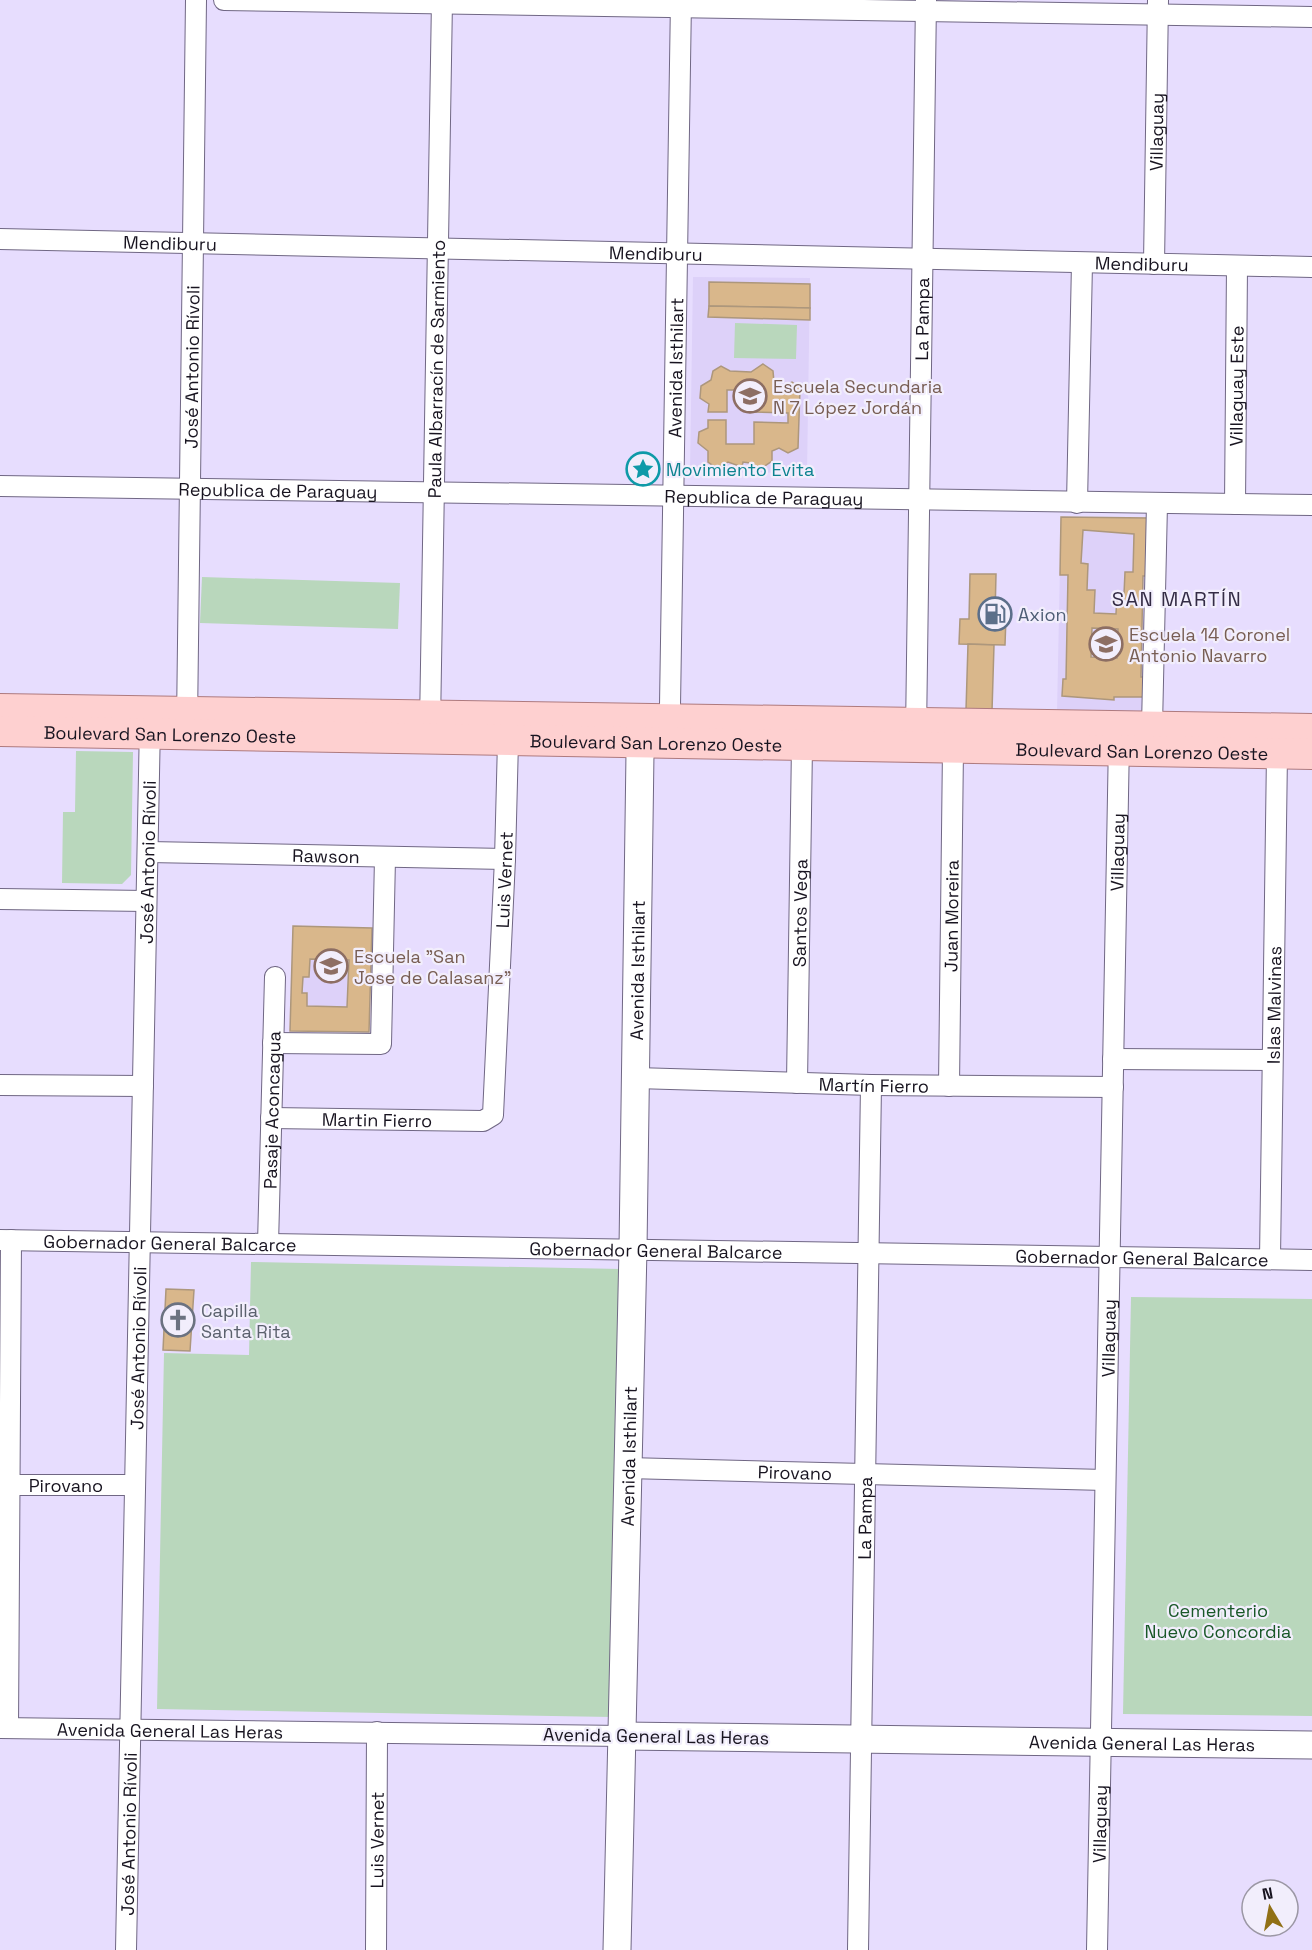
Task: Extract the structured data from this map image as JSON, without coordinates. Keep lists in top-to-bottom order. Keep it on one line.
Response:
{"streets":{"main road":["Boulevard San Lorenzo Oeste"],"street":["Villaguay","Mendiburu","La Pampa","José Antonio Rívoli","Avenida Isthilart","Paula Albarracín de Sarmiento","Villaguay Este","Republica de Paraguay","Rawson","Luis Vernet","Santos Vega","Juan Moreira","Islas Malvinas","Martín Fierro","Pasaje Aconcagua","Martin Fierro","Gobernador General Balcarce","Pirovano","Avenida General Las Heras"]},"crossings":[["Villaguay","Mendiburu"],["Villaguay","Boulevard San Lorenzo Oeste"],["Villaguay","Martín Fierro"],["Villaguay","Gobernador General Balcarce"],["Villaguay","Pirovano"],["Villaguay","Avenida General Las Heras"],["Mendiburu","La Pampa"],["Mendiburu","José Antonio Rívoli"],["Mendiburu","Avenida Isthilart"],["Mendiburu","Paula Albarracín de Sarmiento"],["Mendiburu","Villaguay Este"],["La Pampa","Republica de Paraguay"],["La Pampa","Boulevard San Lorenzo Oeste"],["La Pampa","Martín Fierro"],["La Pampa","Gobernador General Balcarce"],["La Pampa","Pirovano"],["La Pampa","Avenida General Las Heras"],["José Antonio Rívoli","Republica de Paraguay"],["José Antonio Rívoli","Boulevard San Lorenzo Oeste"],["José Antonio Rívoli","Rawson"],["José Antonio Rívoli","Gobernador General Balcarce"],["José Antonio Rívoli","Pirovano"],["José Antonio Rívoli","Avenida General Las Heras"],["Avenida Isthilart","Republica de Paraguay"],["Avenida Isthilart","Boulevard San Lorenzo Oeste"],["Avenida Isthilart","Martín Fierro"],["Avenida Isthilart","Gobernador General Balcarce"],["Avenida Isthilart","Pirovano"],["Avenida Isthilart","Avenida General Las Heras"],["Paula Albarracín de Sarmiento","Republica de Paraguay"],["Paula Albarracín de Sarmiento","Boulevard San Lorenzo Oeste"],["Villaguay Este","Republica de Paraguay"],["Boulevard San Lorenzo Oeste","Luis Vernet"],["Boulevard San Lorenzo Oeste","Santos Vega"],["Boulevard San Lorenzo Oeste","Juan Moreira"],["Boulevard San Lorenzo Oeste","Islas Malvinas"],["Rawson","Luis Vernet"],["Luis Vernet","Martin Fierro"],["Luis Vernet","Avenida General Las Heras"],["Santos Vega","Martín Fierro"],["Juan Moreira","Martín Fierro"],["Islas Malvinas","Gobernador General Balcarce"],["Pasaje Aconcagua","Martin Fierro"],["Pasaje Aconcagua","Gobernador General Balcarce"]],"districts":["SAN MARTÍN"],"parks":["Cementerio Nuevo Concordia"],"places":{"school or university":["Escuela Secundaria N 7 López Jordán","Escuela 14 Coronel Antonio Navarro","Escuela \"San Jose de Calasanz\""],"place":["Movimiento Evita"],"fuel station":["Axion"],"church":["Capilla Santa Rita"]},"north":"top"}
